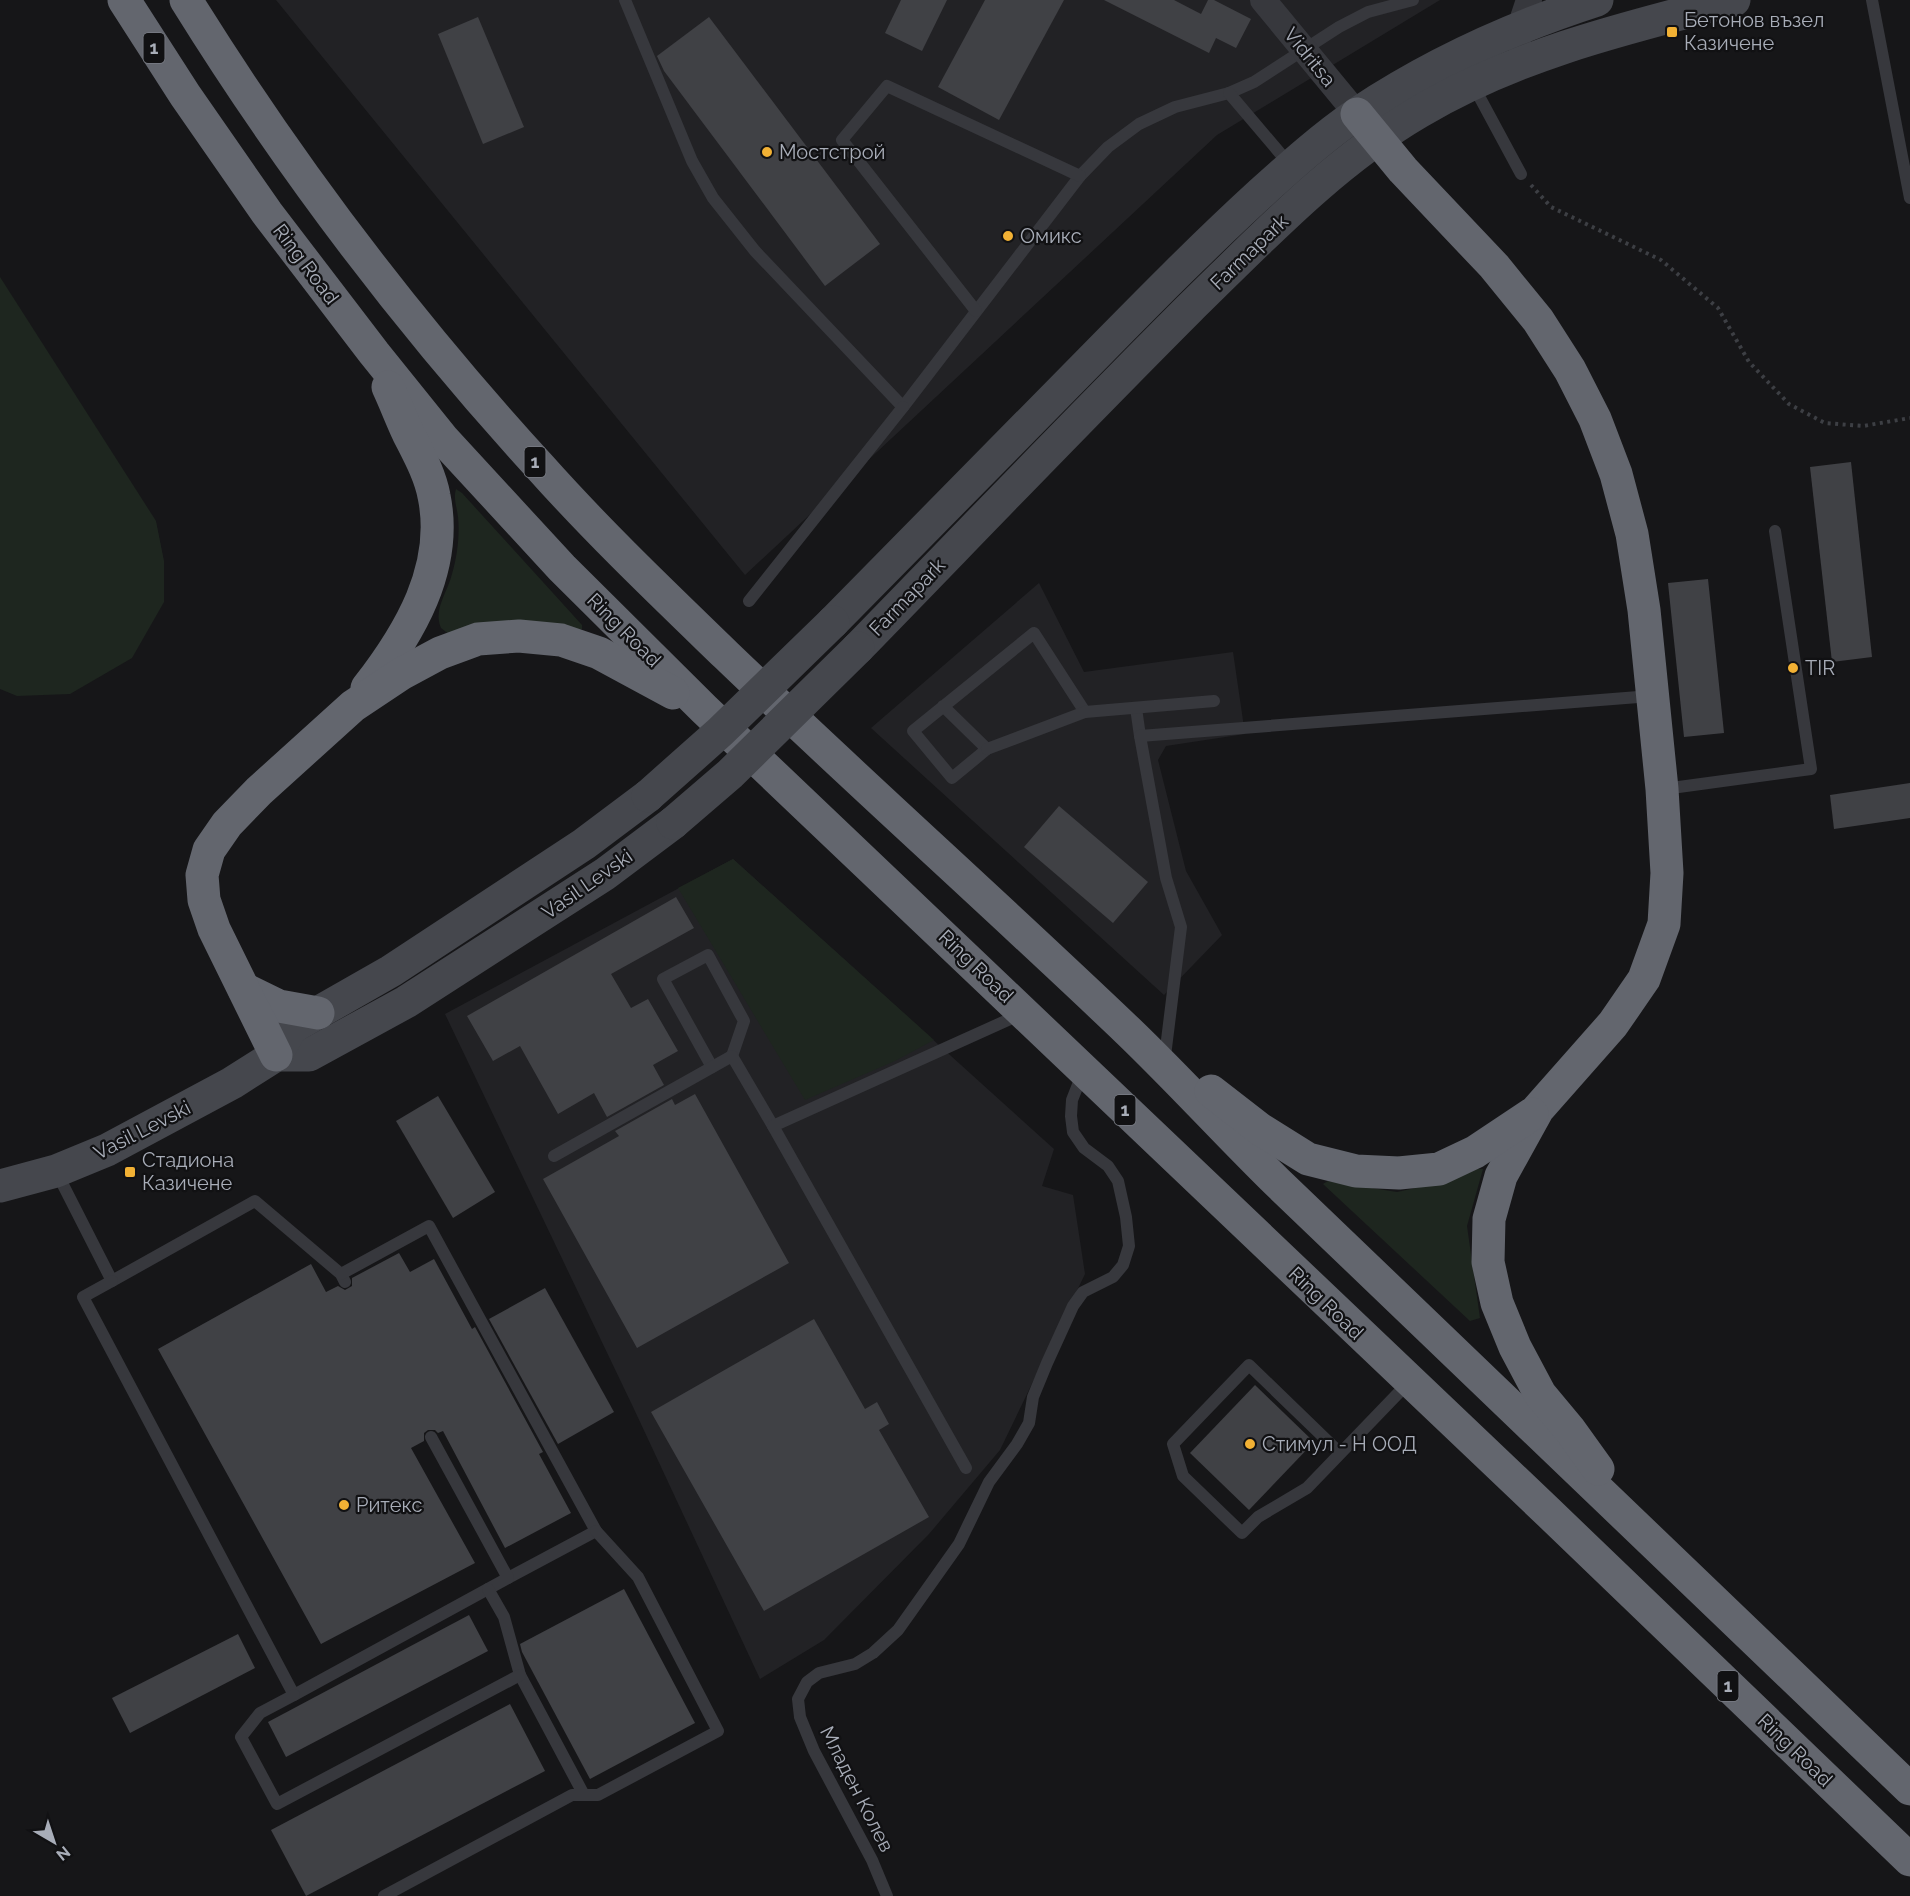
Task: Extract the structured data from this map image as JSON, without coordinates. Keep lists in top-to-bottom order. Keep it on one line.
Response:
{"streets":{"highway":["1","Ring Road"],"street":["Vidritsa","Farmapark","Vasil Levski"],"lane":["Младен Колев"]},"crossings":[["Vidritsa","Farmapark"],["Farmapark","Vasil Levski"],["Ring Road","Младен Колев"]],"places":{"transit":["Бетонов възел Казичене","Стадиона Казичене"],"other":["Мостстрой","Омикс","TIR","Стимул - Н ООД","Ритекс"]},"north":"bottom right"}
